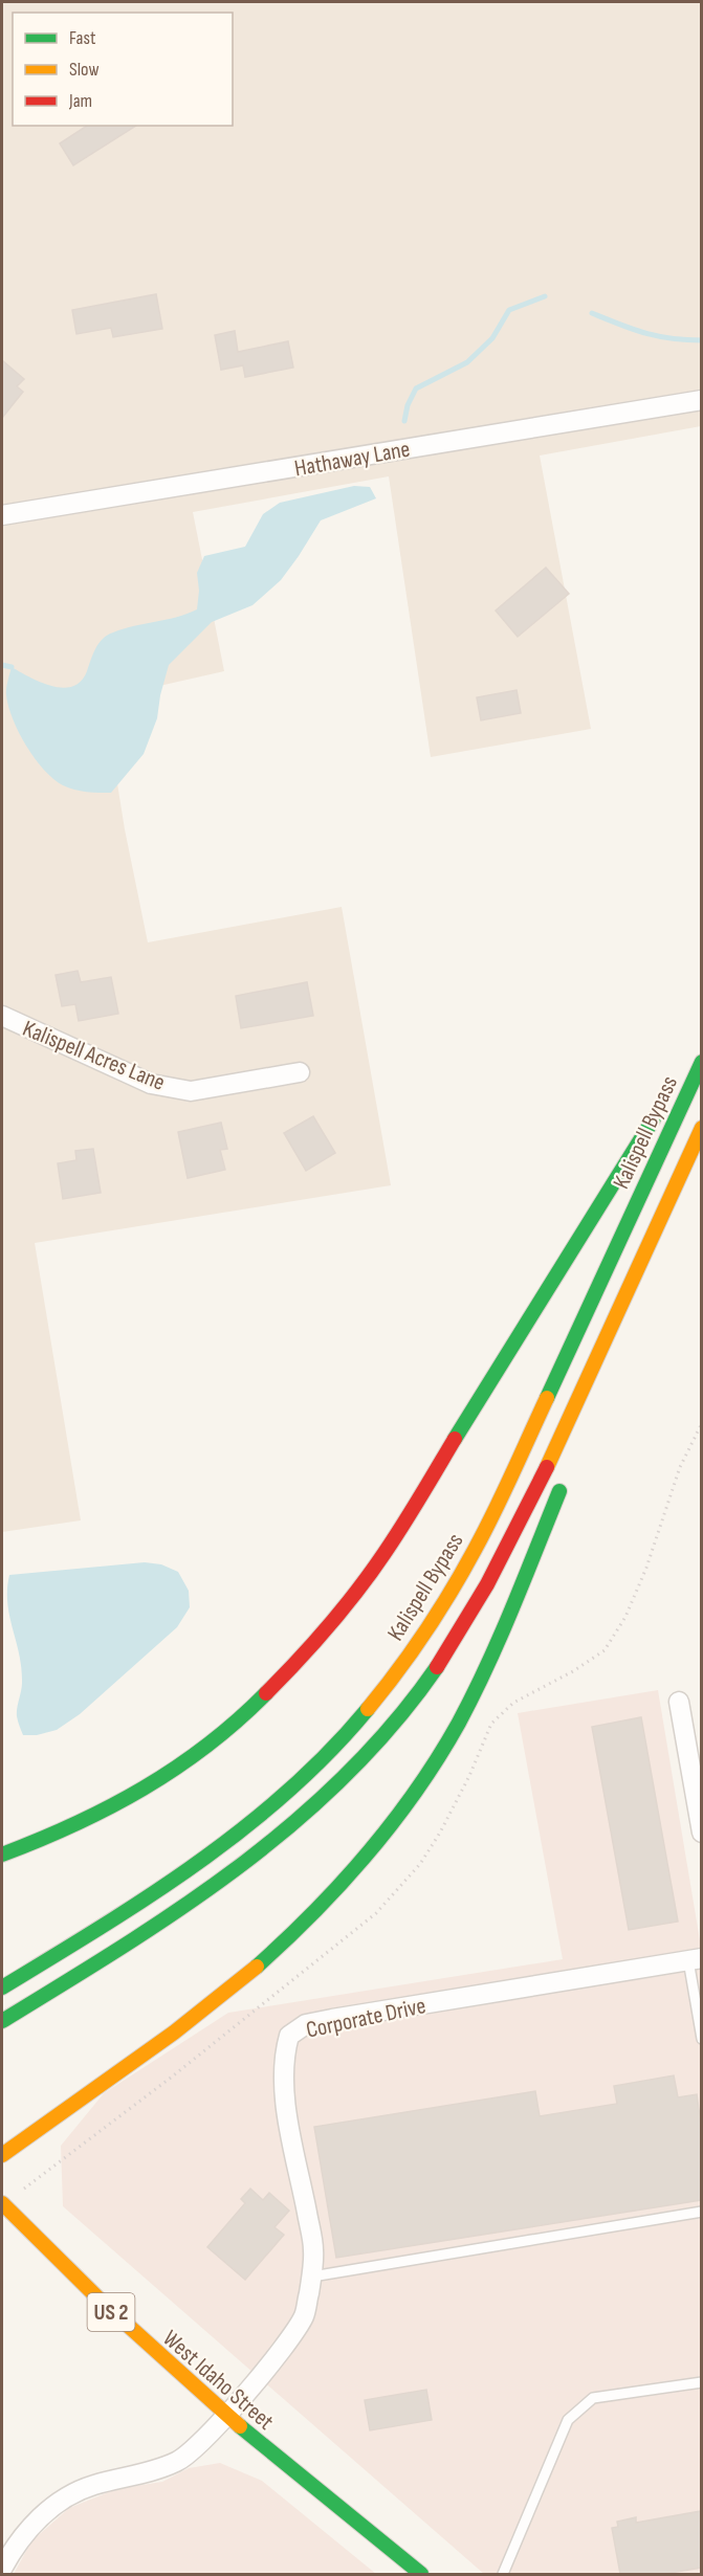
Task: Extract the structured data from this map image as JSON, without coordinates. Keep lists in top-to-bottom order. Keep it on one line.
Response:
{"streets":{"highway":["Kalispell Bypass","US 2","West Idaho Street"],"street":["Hathaway Lane","Kalispell Acres Lane","Corporate Drive"]},"crossings":[["Corporate Drive","West Idaho Street"]],"legend":["Fast","Slow","Jam"]}
